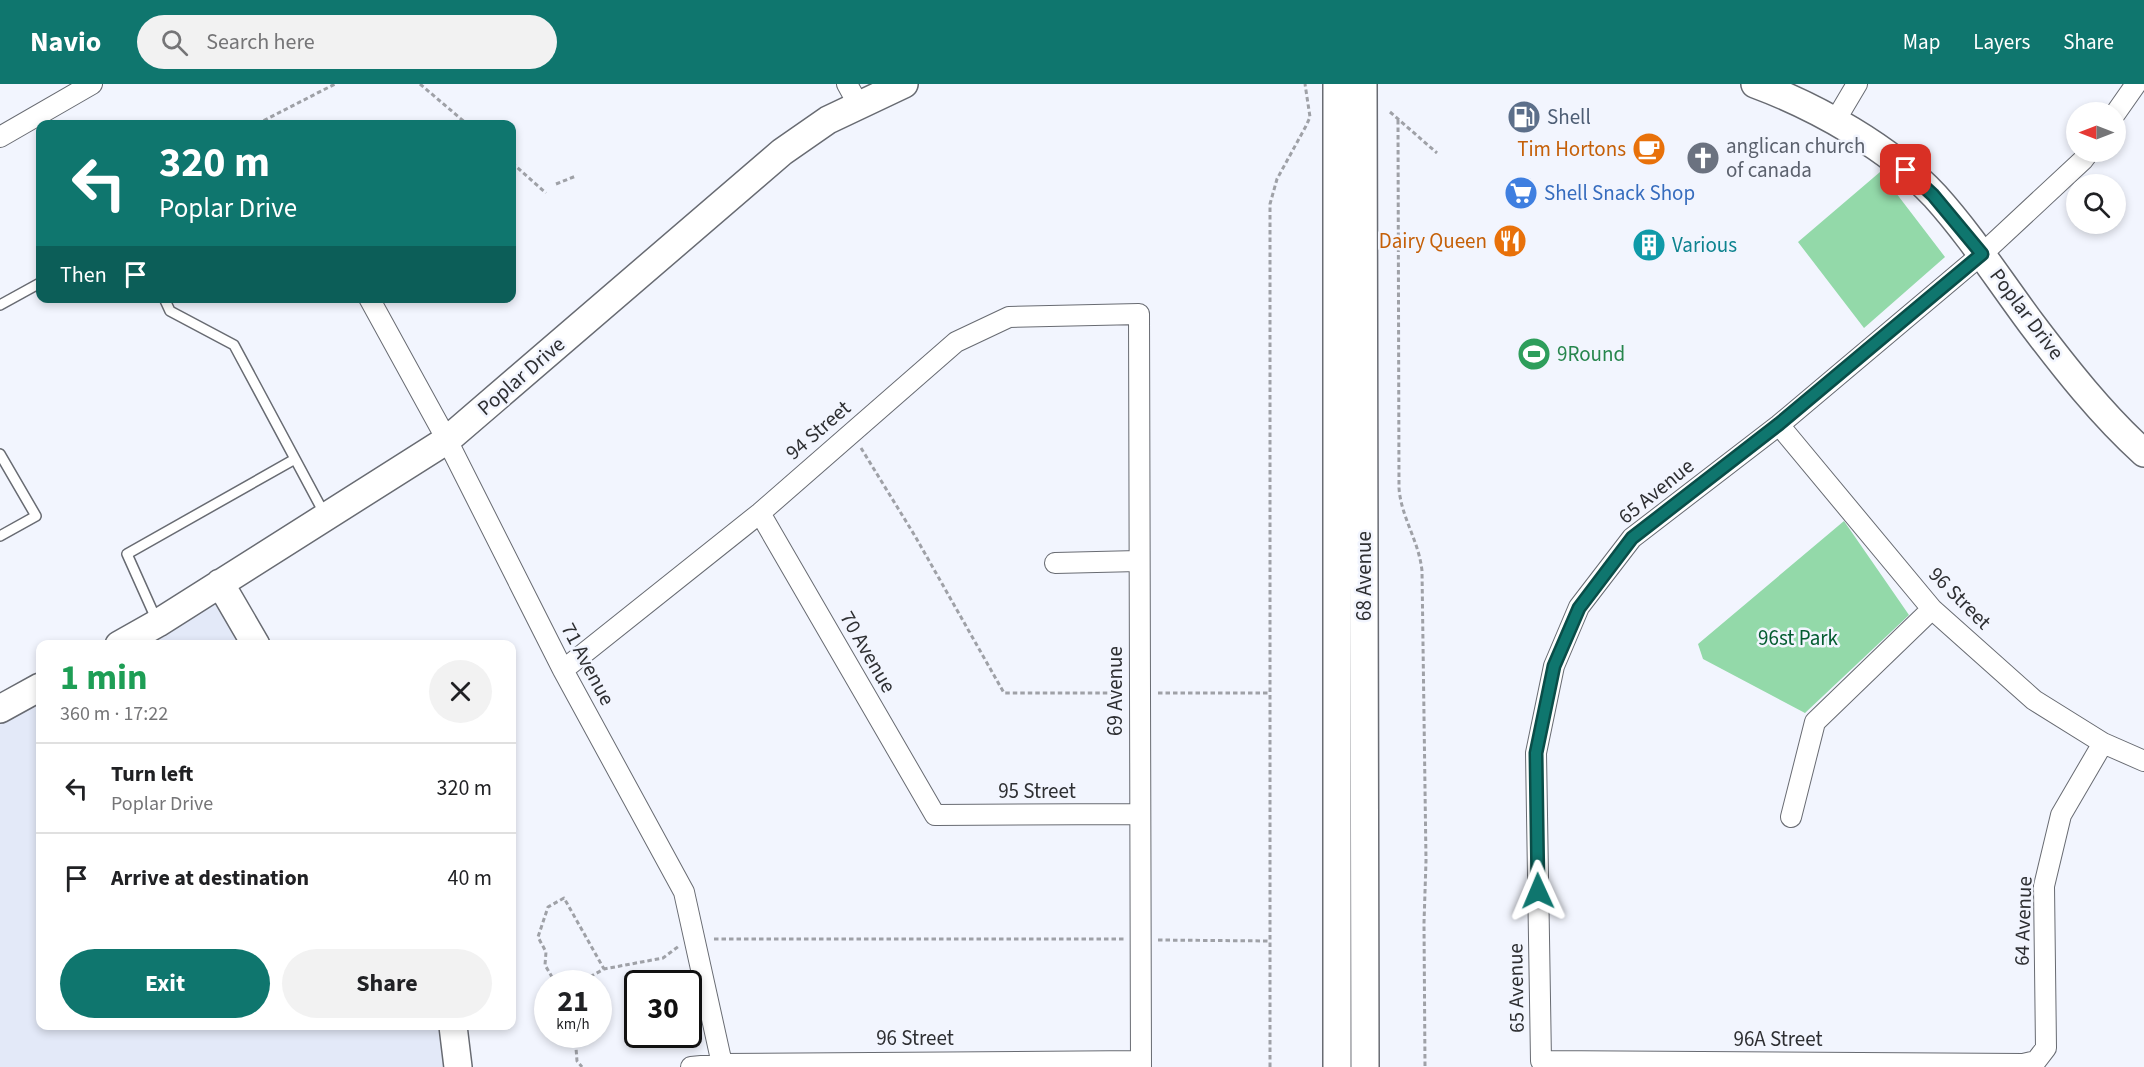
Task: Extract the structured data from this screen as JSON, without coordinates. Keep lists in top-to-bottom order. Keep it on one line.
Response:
{"streets":{"main road":["Poplar Drive","68 Avenue"],"street":["94 Street","65 Avenue","96 Street","70 Avenue","71 Avenue","69 Avenue","95 Street","64 Avenue","96A Street"]},"crossings":[["Poplar Drive","65 Avenue"],["Poplar Drive","71 Avenue"],["94 Street","70 Avenue"],["94 Street","71 Avenue"],["94 Street","69 Avenue"],["65 Avenue","96 Street"],["65 Avenue","96A Street"],["96 Street","71 Avenue"],["96 Street","69 Avenue"],["96 Street","64 Avenue"],["70 Avenue","95 Street"],["69 Avenue","95 Street"],["64 Avenue","96A Street"]],"parks":["96st Park"],"places":{"fuel station":["Shell"],"cafe":["Tim Hortons"],"church":["anglican church of canada"],"supermarket":["Shell Snack Shop"],"restaurant":["Dairy Queen"],"building":["Various"],"sports":["9Round"]},"north":"left","page":{"header":"Navio","search":"Search here","nav":["Map","Layers","Share"],"turn":["320 m","Poplar Drive"],"then":"Then","heading":["1 min","360 m · 17:22"],"list":[{"name":"Turn left","note":"Poplar Drive","value":"320 m"},{"name":"Arrive at destination","value":"40 m"}],"buttons":["Exit","Share"],"speed":"21 km/h","limit":"30"}}
